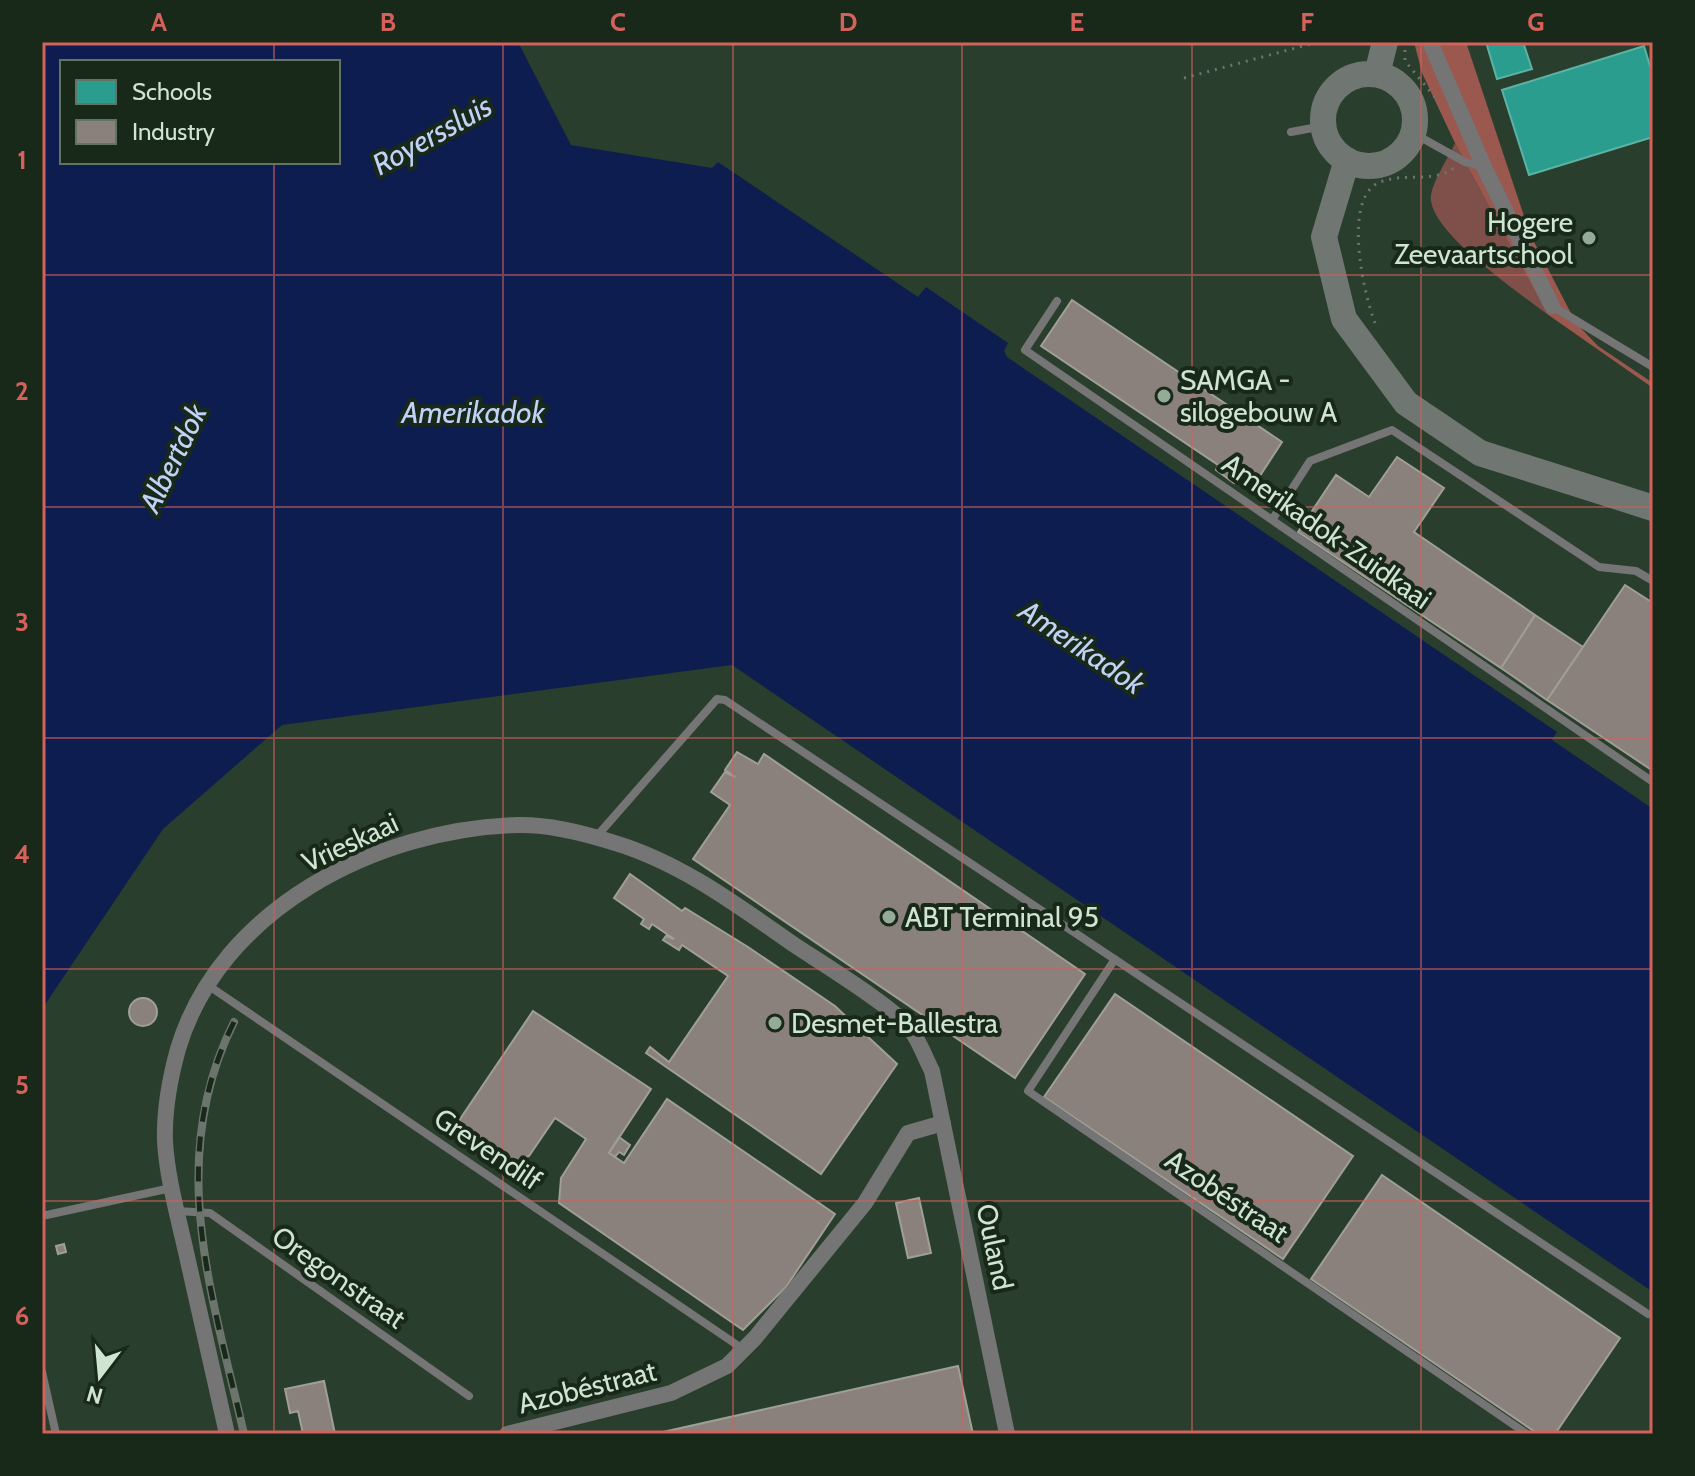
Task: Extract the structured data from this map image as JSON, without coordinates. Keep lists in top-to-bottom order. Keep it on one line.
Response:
{"streets":{"street":["Vrieskaai","Azobéstraat","Ouland"],"lane":["Amerikadok-Zuidkaai","Grevendilf","Oregonstraat"]},"crossings":[["Vrieskaai","Grevendilf"],["Vrieskaai","Ouland"],["Vrieskaai","Oregonstraat"],["Grevendilf","Azobéstraat"],["Azobéstraat","Ouland"]],"water":["Royerssluis","Amerikadok","Albertdok"],"places":["Hogere Zeevaartschool","SAMGA - silogebouw A","ABT Terminal 95","Desmet-Ballestra"],"legend":["Schools","Industry"],"north":"bottom","grid":{"columns":["A","B","C","D","E","F","G"],"rows":["1","2","3","4","5","6"]}}
